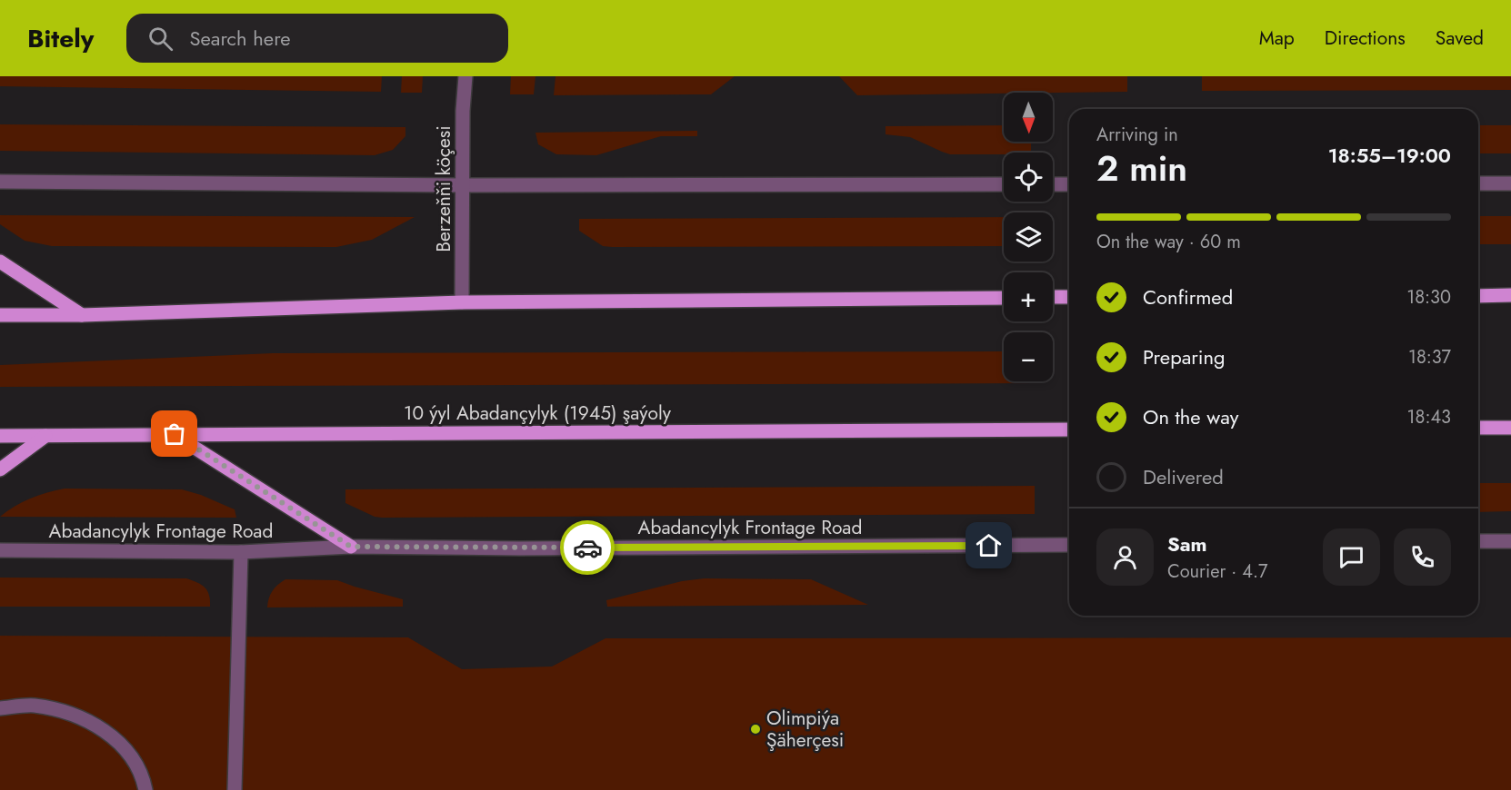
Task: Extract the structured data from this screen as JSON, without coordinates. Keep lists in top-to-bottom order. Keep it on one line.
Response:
{"streets":{"main road":["10 ýyl Abadançylyk (1945) şaýoly"],"street":["Berzeňňi köçesi","Abadancylyk Frontage Road"]},"places":["Olimpiýa Şäherçesi"],"north":"bottom","page":{"header":"Bitely","search":"Search here","nav":["Map","Directions","Saved"],"map_buttons":["+","−"],"heading":["2 min","Arriving in","18:55–19:00"],"panel":["Sam","Courier · 4.7"],"bar":"On the way · 60 m","list":[["Confirmed","18:30"],["Preparing","18:37"],["On the way","18:43"],"Delivered"]}}
